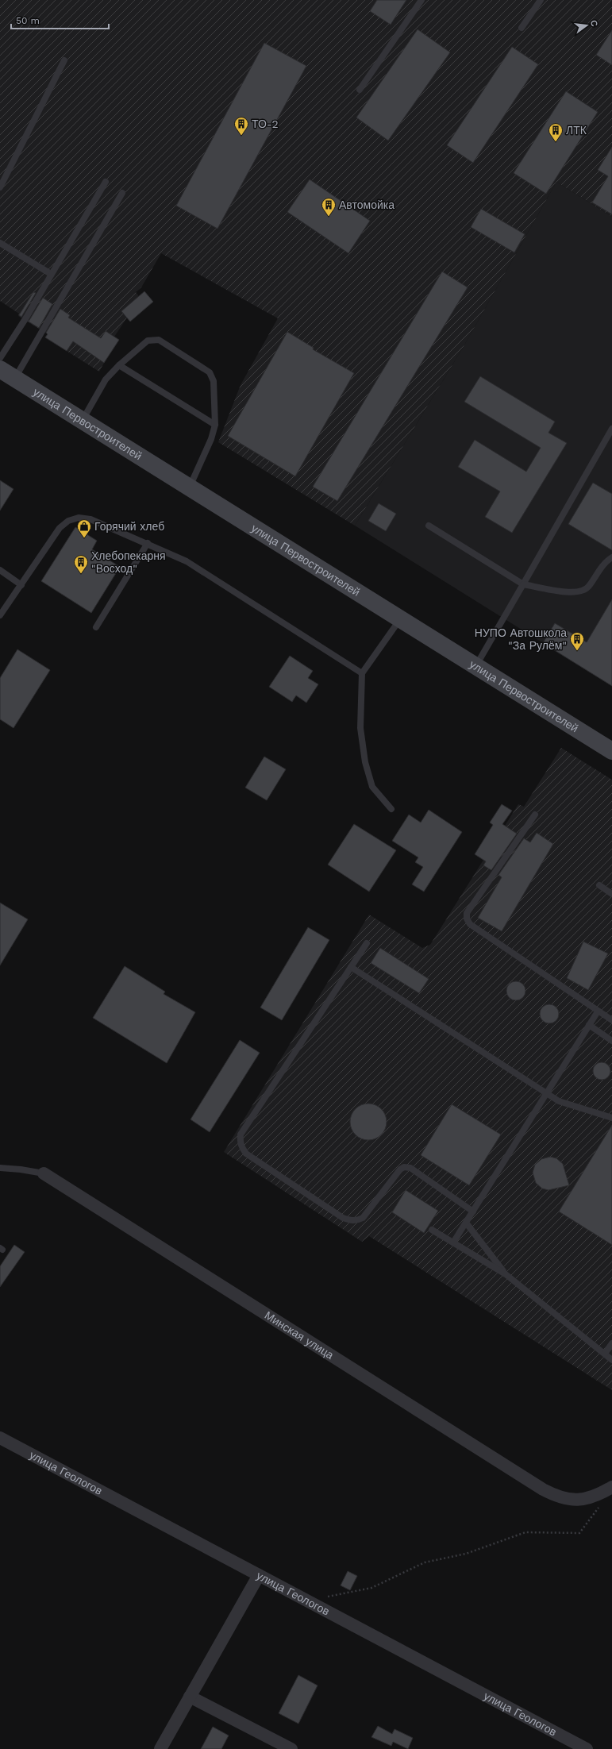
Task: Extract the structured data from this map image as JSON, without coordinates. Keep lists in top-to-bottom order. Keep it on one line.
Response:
{"streets":{"street":["улица Первостроителей","Минская улица","улица Геологов"]},"places":{"building":["ТО-2","ЛТК","Автомойка","Хлебопекарня \"Восход\"","НУПО Автошкола \"За Рулём\""],"shop":["Горячий хлеб"]},"scale_bar":"50 m","north":"right"}
